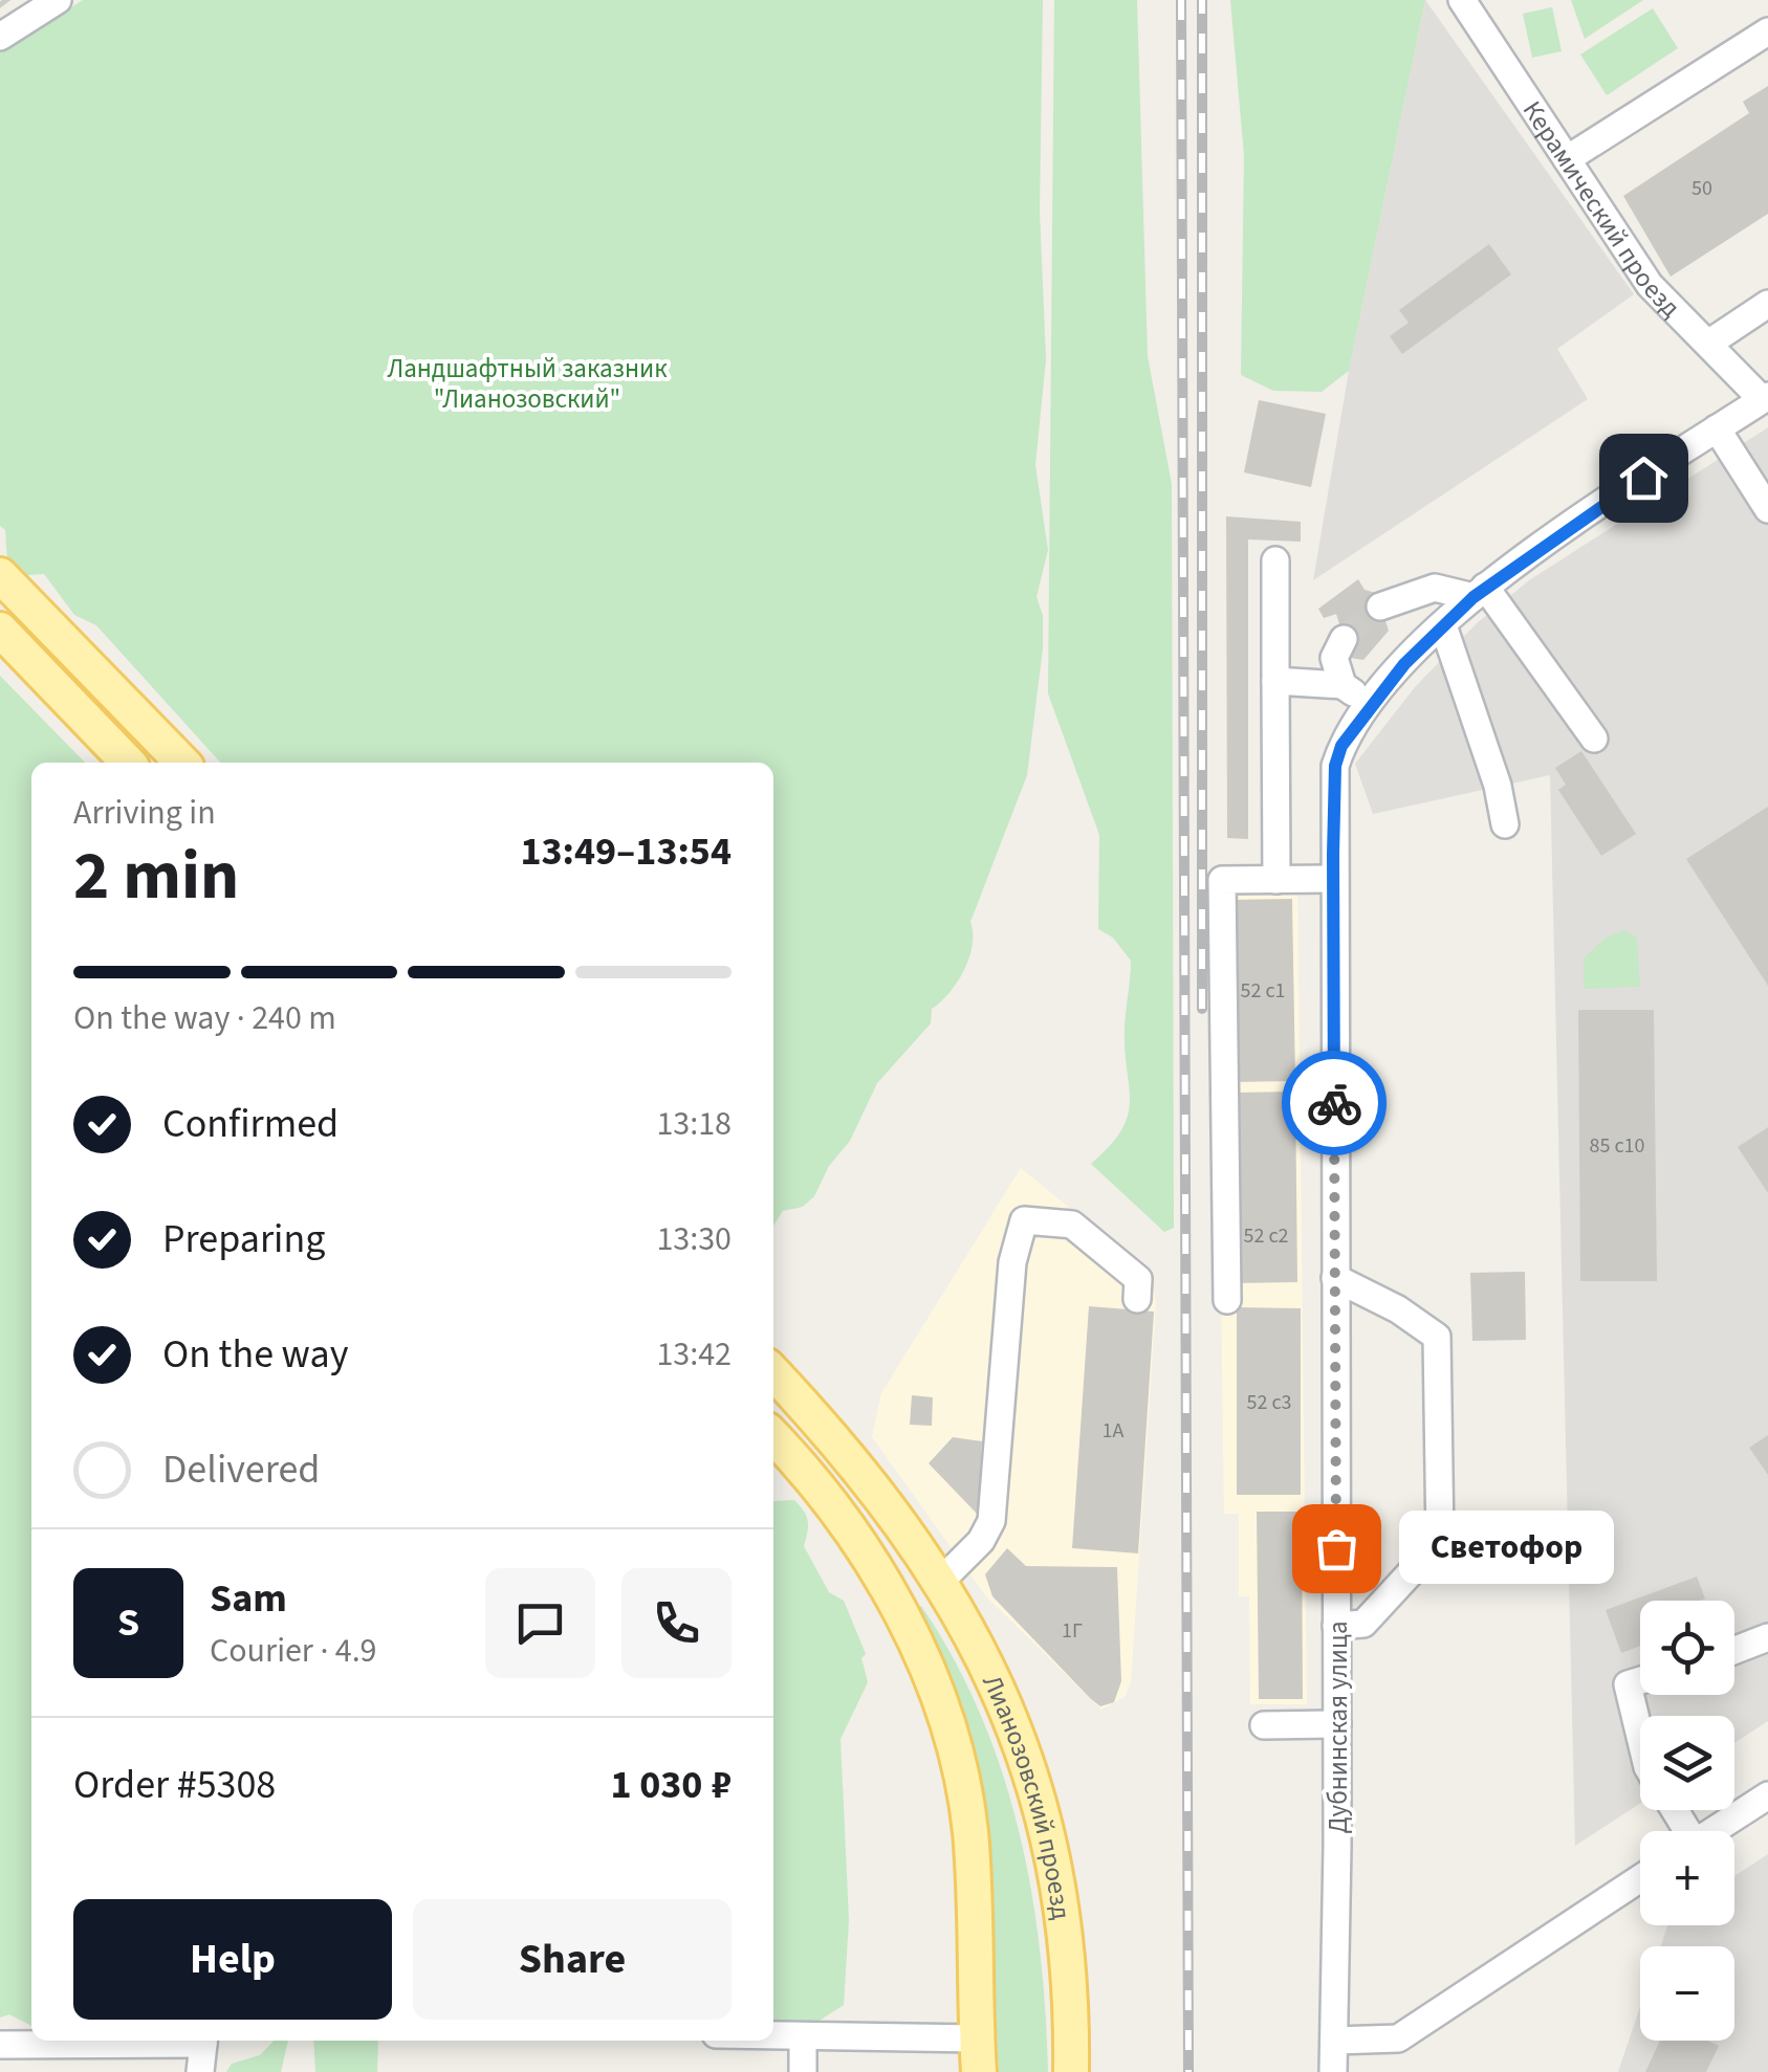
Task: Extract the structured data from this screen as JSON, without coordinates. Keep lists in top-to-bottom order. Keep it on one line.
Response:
{"streets":{"main road":["Лианозовский проезд"],"street":["Керамический проезд","Дубнинская улица"]},"crossings":[["Керамический проезд","Дубнинская улица"]],"parks":["Ландшафтный заказник \"Лианозовский\""],"places":["Светофор"],"house_numbers":["50","52 с1","85 с10","52 с2","52 с3","1А","1Г"],"page":{"heading":["2 min","Arriving in","13:49–13:54"],"panel":["Sam","Courier · 4.9","Order #5308","1 030 ₽"],"bar":"On the way · 240 m","list":[["Confirmed","13:18"],["Preparing","13:30"],["On the way","13:42"],"Delivered"],"bubble":"Светофор","round":"S","map_buttons":["+","−"],"buttons":["Help","Share"]}}
